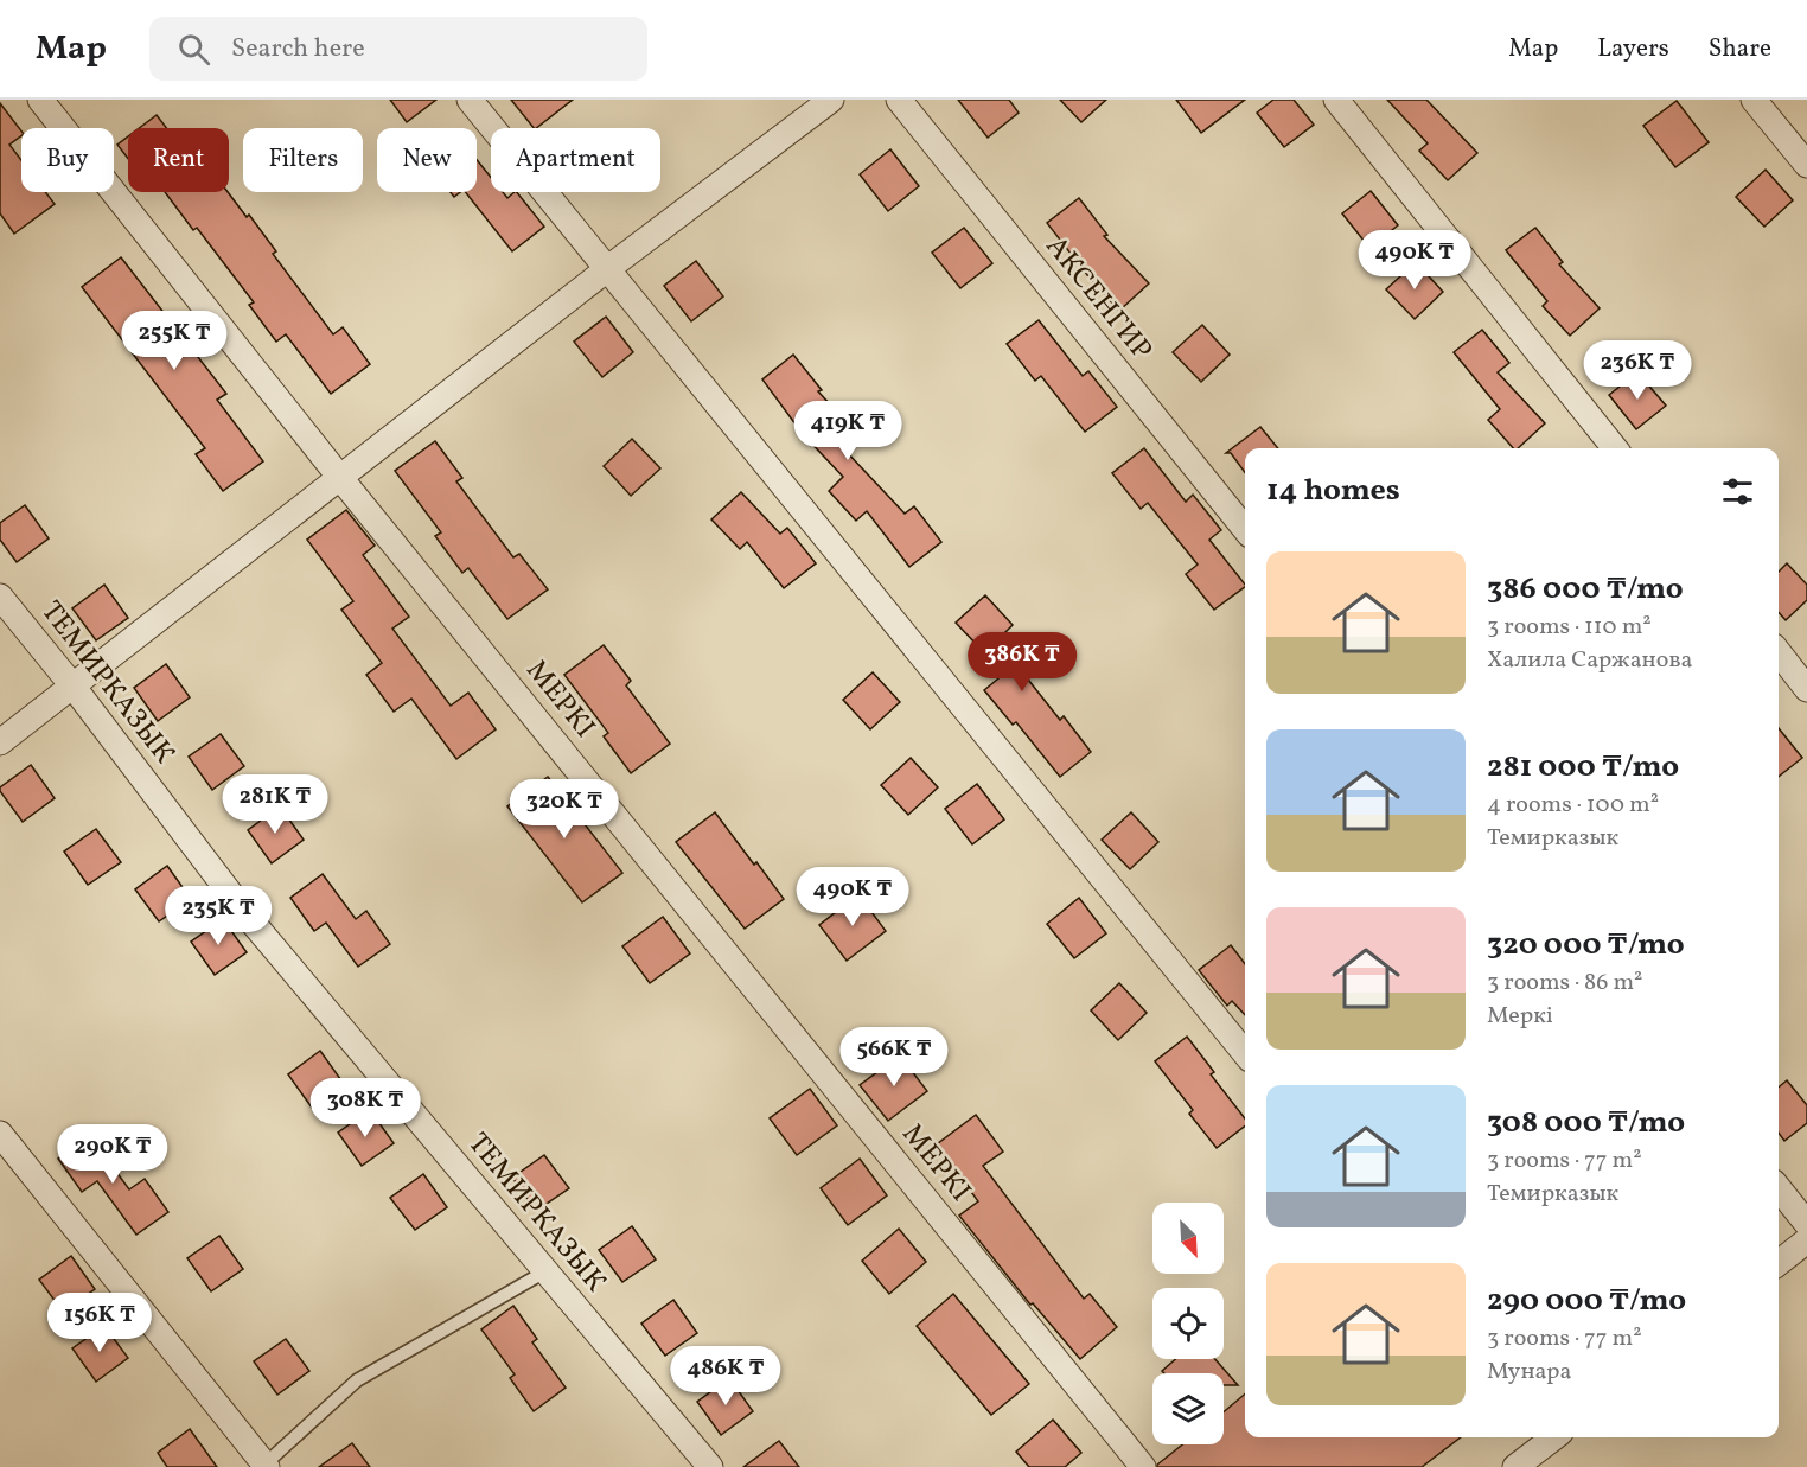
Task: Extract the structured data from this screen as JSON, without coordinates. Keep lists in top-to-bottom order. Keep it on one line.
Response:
{"streets":{"street":["АКСЕНГИР","ТЕМИРКАЗЫК","МЕРКІ"]},"north":"bottom right","page":{"header":"Map","search":"Search here","nav":["Map","Layers","Share"],"chip":["Buy","Rent","Filters","New","Apartment"],"price":["490K ₸","255K ₸","236K ₸","419K ₸","386K ₸","281K ₸","320K ₸","490K ₸","235K ₸","566K ₸","308K ₸","290K ₸","156K ₸","486K ₸"],"heading":"14 homes","list":[{"name":"386 000 ₸/mo","note":"3 rooms · 110 m² · Халила Саржанова"},{"name":"281 000 ₸/mo","note":"4 rooms · 100 m² · Темирказык"},{"name":"320 000 ₸/mo","note":"3 rooms · 86 m² · Меркі"},{"name":"308 000 ₸/mo","note":"3 rooms · 77 m² · Темирказык"},{"name":"290 000 ₸/mo","note":"3 rooms · 77 m² · Мунара"}]}}
